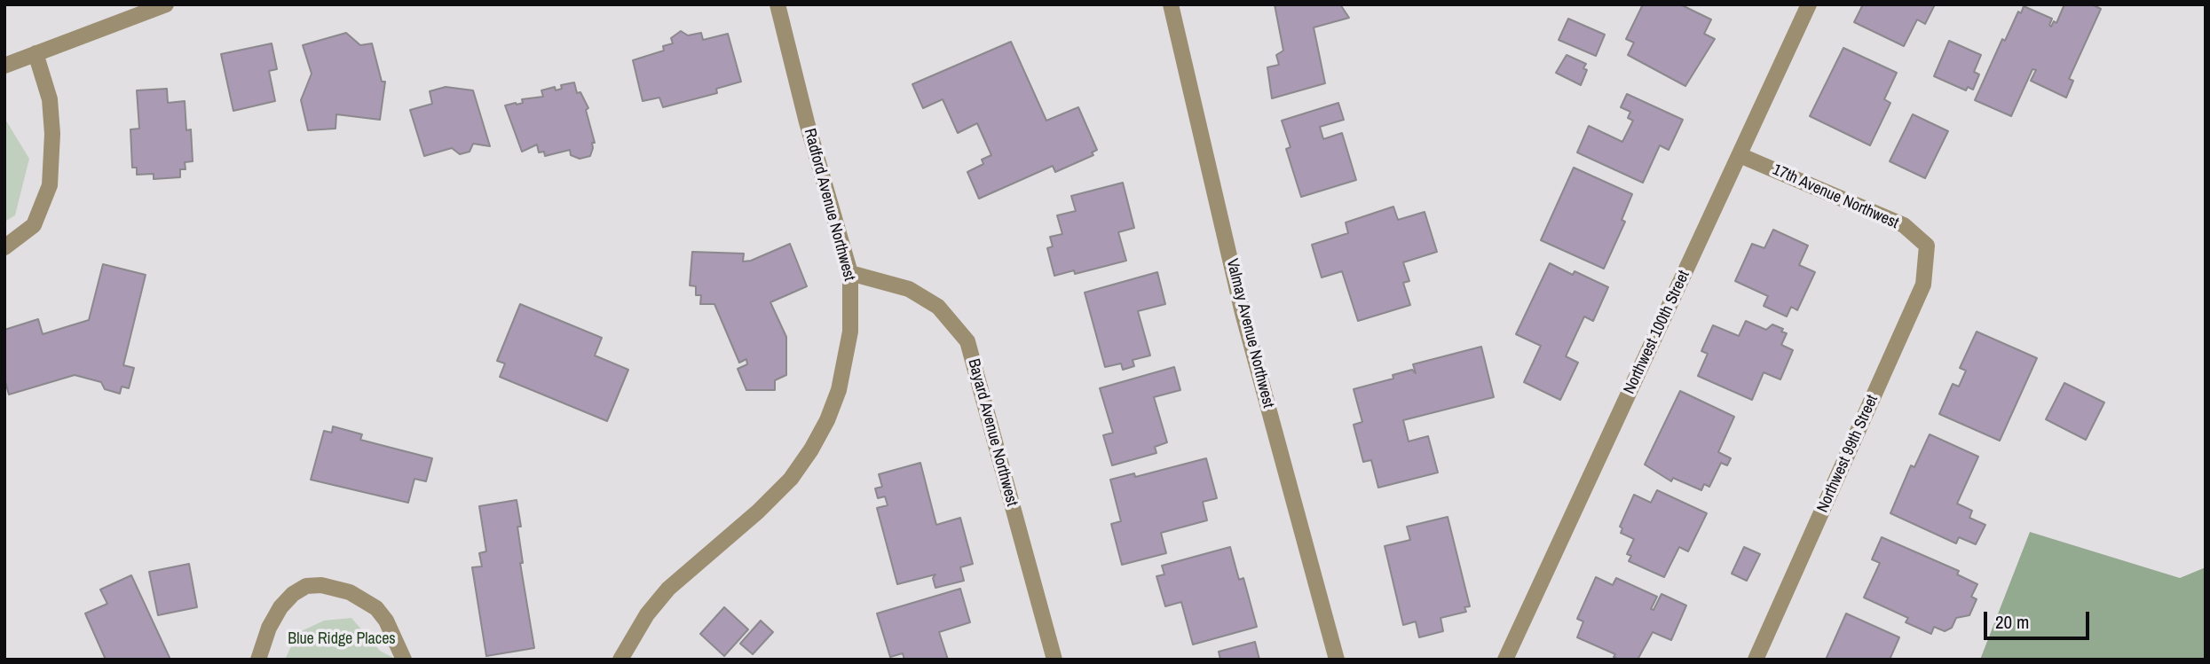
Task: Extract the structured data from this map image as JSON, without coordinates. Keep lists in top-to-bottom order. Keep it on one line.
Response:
{"streets":{"street":["17th Avenue Northwest","Radford Avenue Northwest","Northwest 100th Street","Valmay Avenue Northwest","Bayard Avenue Northwest","Northwest 99th Street"]},"crossings":[["17th Avenue Northwest","Northwest 100th Street"],["17th Avenue Northwest","Northwest 99th Street"],["Radford Avenue Northwest","Bayard Avenue Northwest"]],"parks":["Blue Ridge Places"],"scale_bar":"20 m"}
